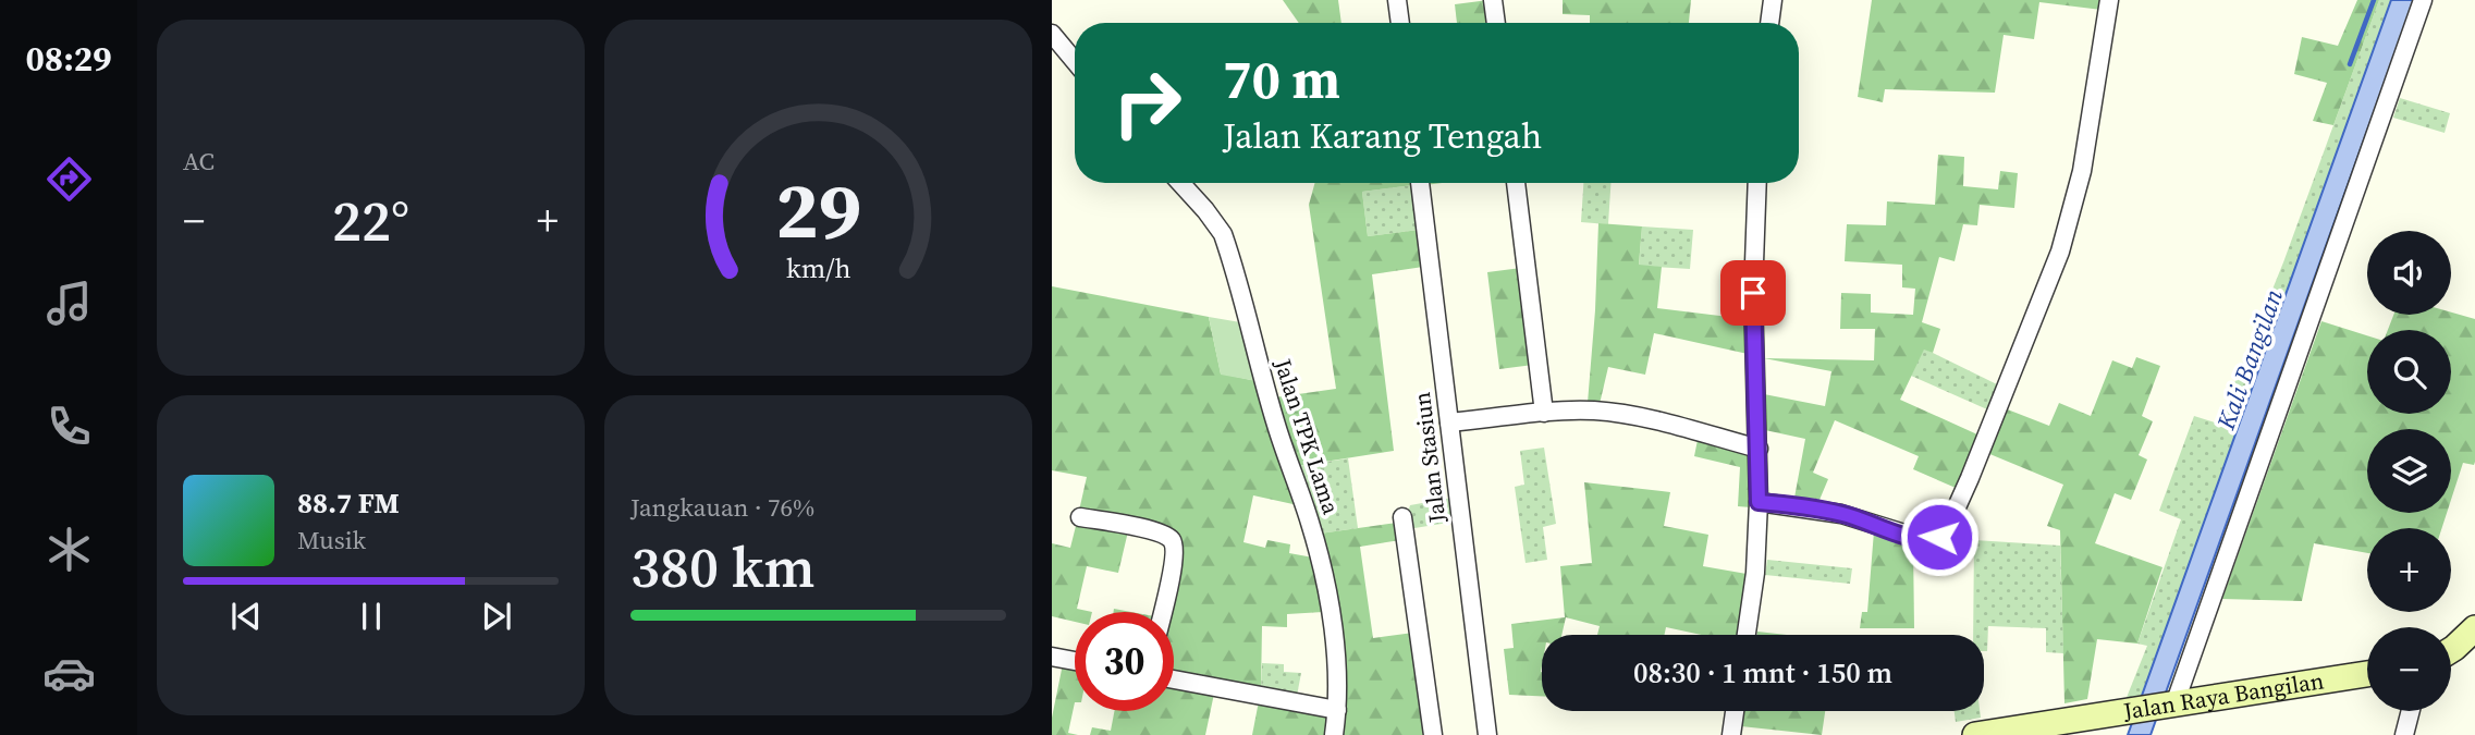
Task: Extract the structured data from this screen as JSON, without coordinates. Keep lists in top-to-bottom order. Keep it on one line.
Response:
{"streets":{"main road":["Jalan Raya Bangilan"],"street":["Jalan TPK Lama","Jalan Stasiun"]},"water":["Kali Bangilan"],"page":{"tabs":"08:29","tile":["AC",["Jangkauan · 76%","380 km"]],"turn":["70 m","Jalan Karang Tengah"],"heat":["−","22°","+"],"map_buttons":["+","−"],"song":["88.7 FM","Musik"],"limit":"30","trip":"08:30 · 1 mnt · 150 m","gauge":["29","km/h"]}}
